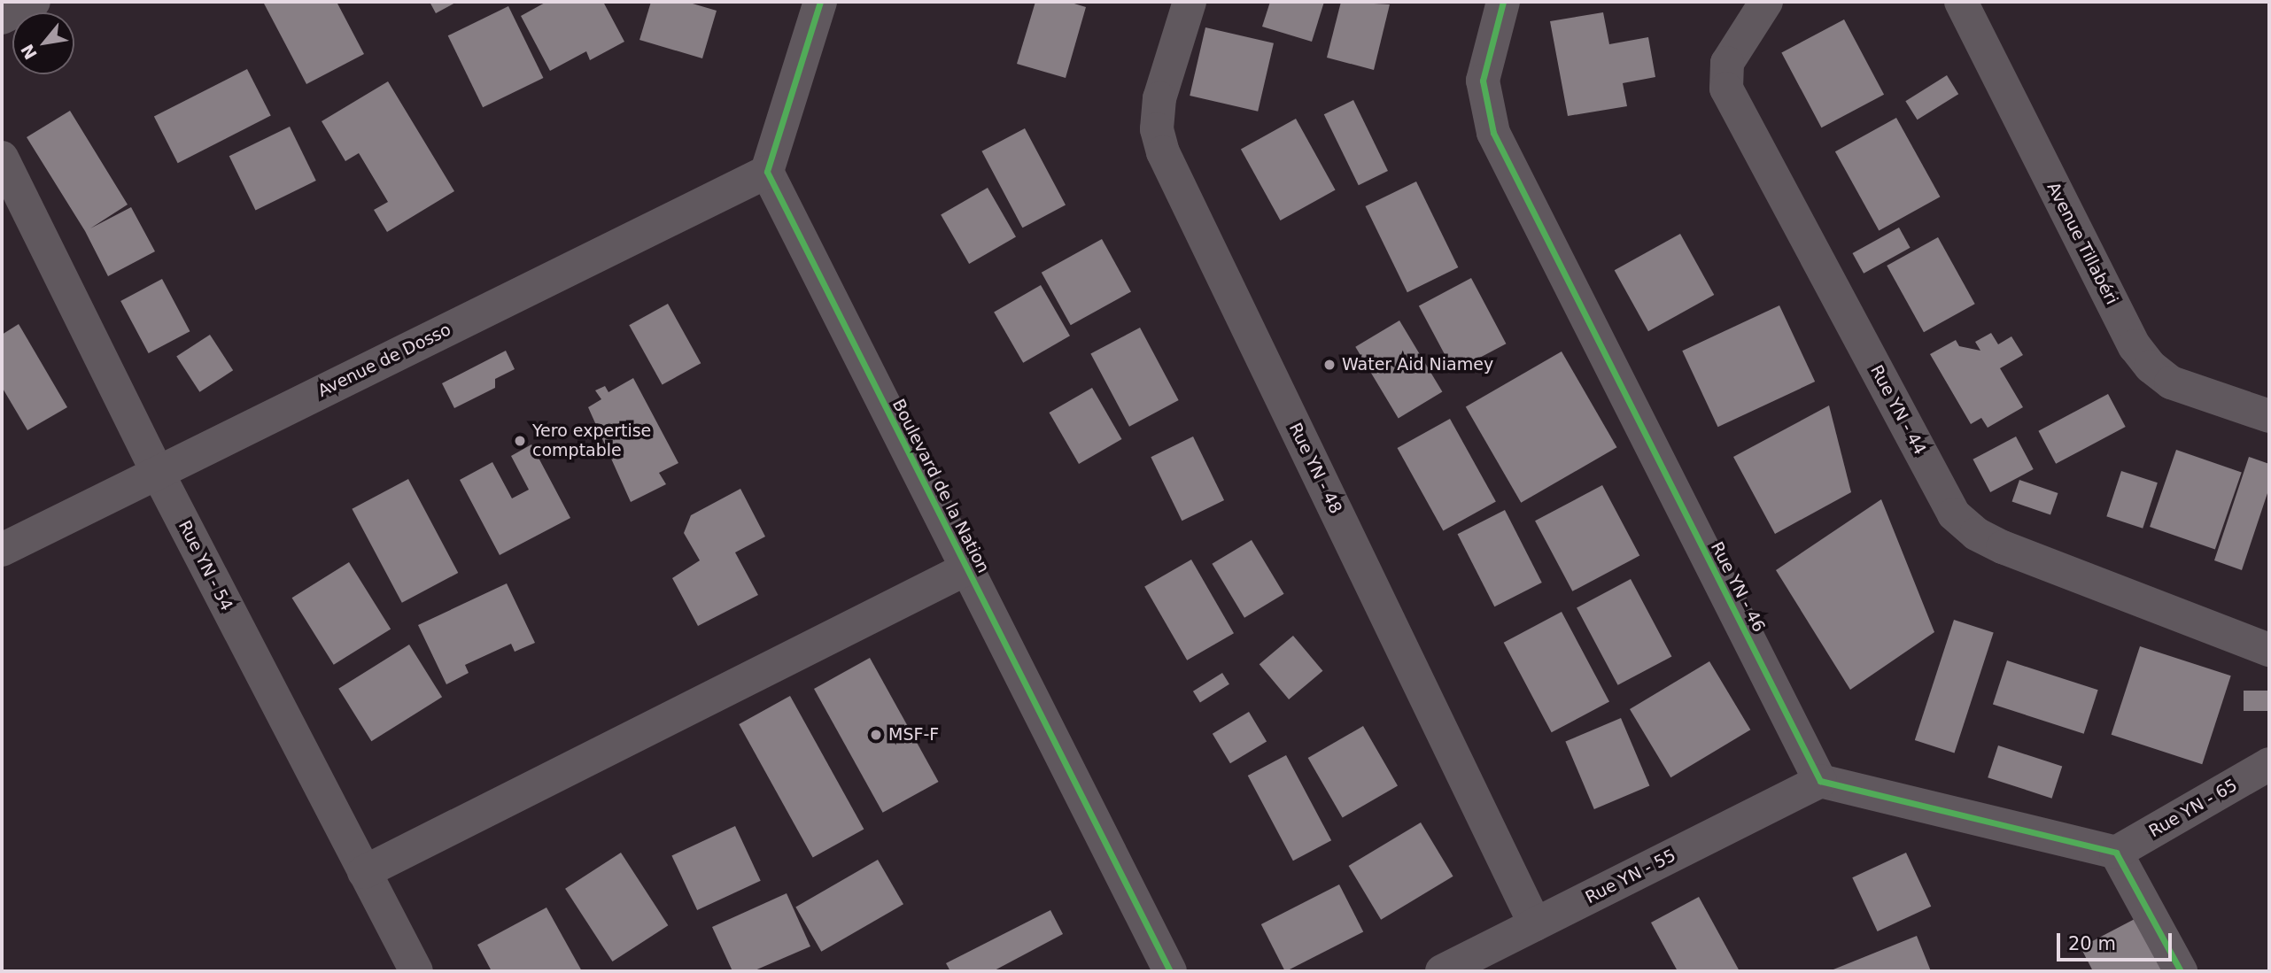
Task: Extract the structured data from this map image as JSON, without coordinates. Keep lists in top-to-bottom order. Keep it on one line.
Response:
{"streets":{"street":["Avenue Tillabéri","Avenue de Dosso","Rue YN - 44","Rue YN - 48","Boulevard de la Nation","Rue YN - 54","Rue YN - 46","Rue YN - 65","Rue YN - 55"]},"crossings":[["Avenue de Dosso","Boulevard de la Nation"],["Avenue de Dosso","Rue YN - 54"],["Rue YN - 48","Rue YN - 55"],["Rue YN - 46","Rue YN - 55"]],"places":["Water Aid Niamey","Yero expertise comptable","MSF-F"],"scale_bar":"20 m","north":"bottom left"}
